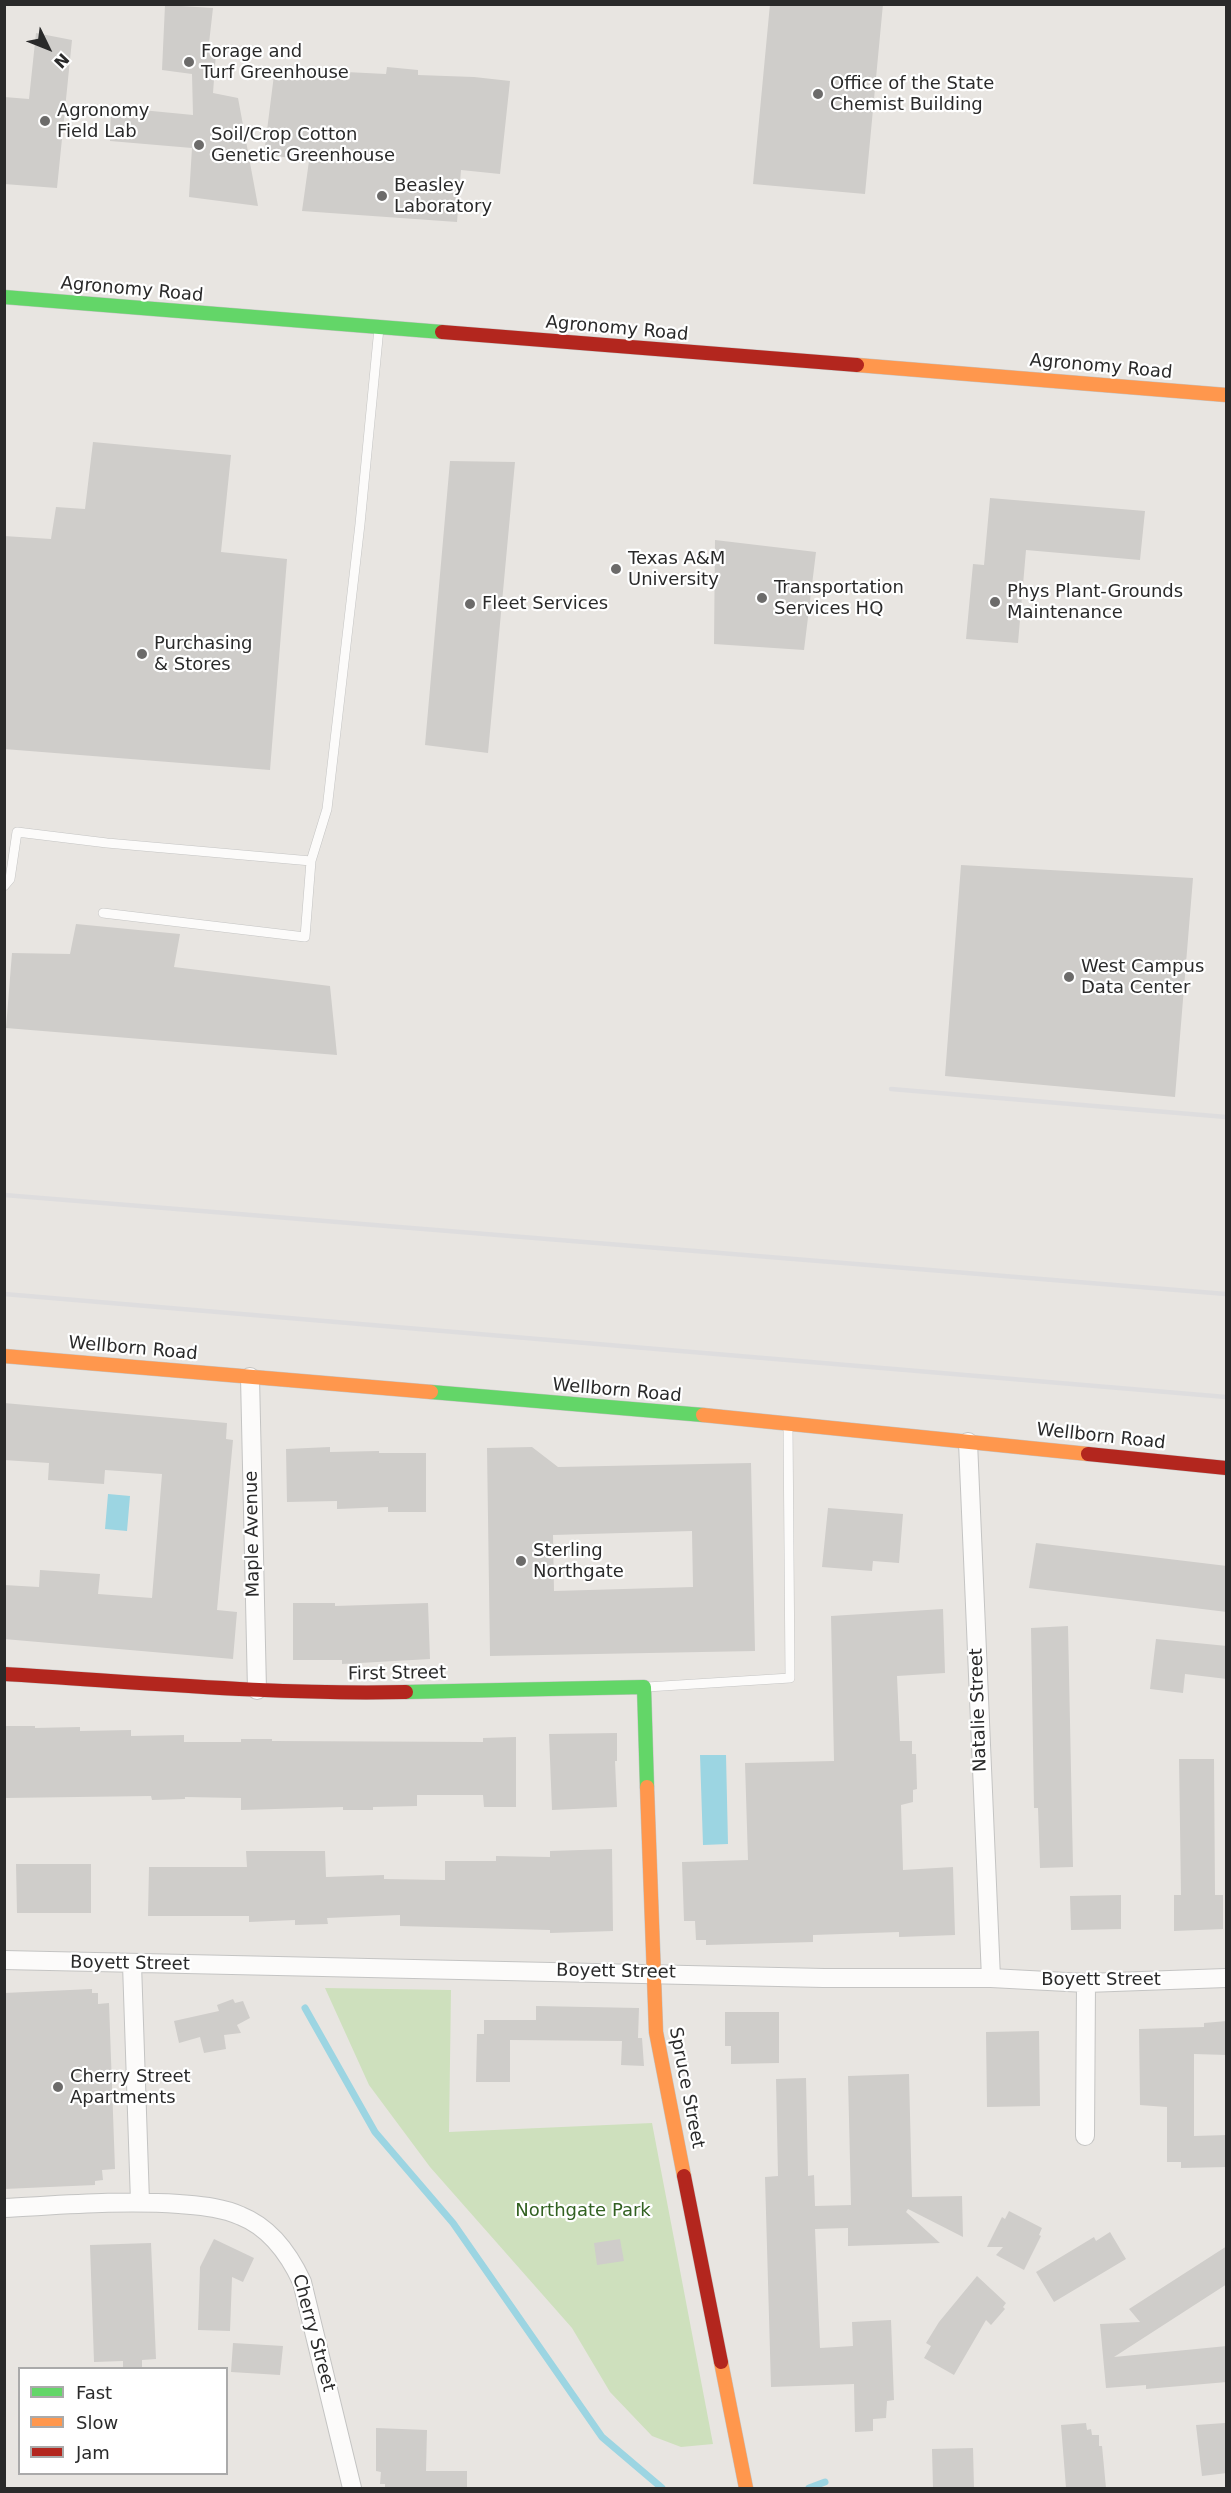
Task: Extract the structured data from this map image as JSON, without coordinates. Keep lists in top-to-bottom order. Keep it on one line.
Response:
{"streets":{"street":["Agronomy Road","Wellborn Road","Maple Avenue","First Street","Natalie Street","Boyett Street","Spruce Street","Cherry Street"]},"crossings":[["Wellborn Road","Maple Avenue"],["Wellborn Road","First Street"],["Wellborn Road","Natalie Street"],["Maple Avenue","First Street"],["First Street","Spruce Street"],["Natalie Street","Boyett Street"],["Boyett Street","Spruce Street"]],"parks":["Northgate Park"],"places":["Forage and Turf Greenhouse","Office of the State Chemist Building","Agronomy Field Lab","Soil/Crop Cotton Genetic Greenhouse","Beasley Laboratory","Texas A&M University","Transportation Services HQ","Phys Plant-Grounds Maintenance","Fleet Services","Purchasing & Stores","West Campus Data Center","Sterling Northgate","Cherry Street Apartments"],"legend":["Fast","Slow","Jam"],"north":"bottom right"}
